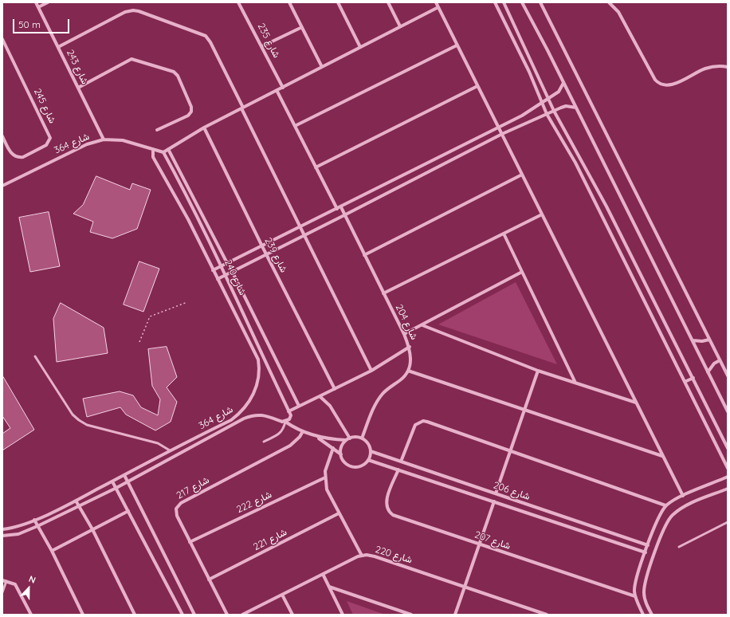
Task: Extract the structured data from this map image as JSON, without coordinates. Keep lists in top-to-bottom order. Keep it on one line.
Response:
{"streets":{"street":["شارع 235","شارع 243","شارع 245","شارع 364","شارع 239","شارع 240","شارع 204","شارع 217","شارع 206","شارع 222","شارع 221","شارع 207","شارع 220"]},"crossings":[["شارع 243","شارع 364"],["شارع 364","شارع 240"],["شارع 217","شارع 222"],["شارع 217","شارع 221"],["شارع 206","شارع 207"]],"scale_bar":"50 m","north":"top"}
